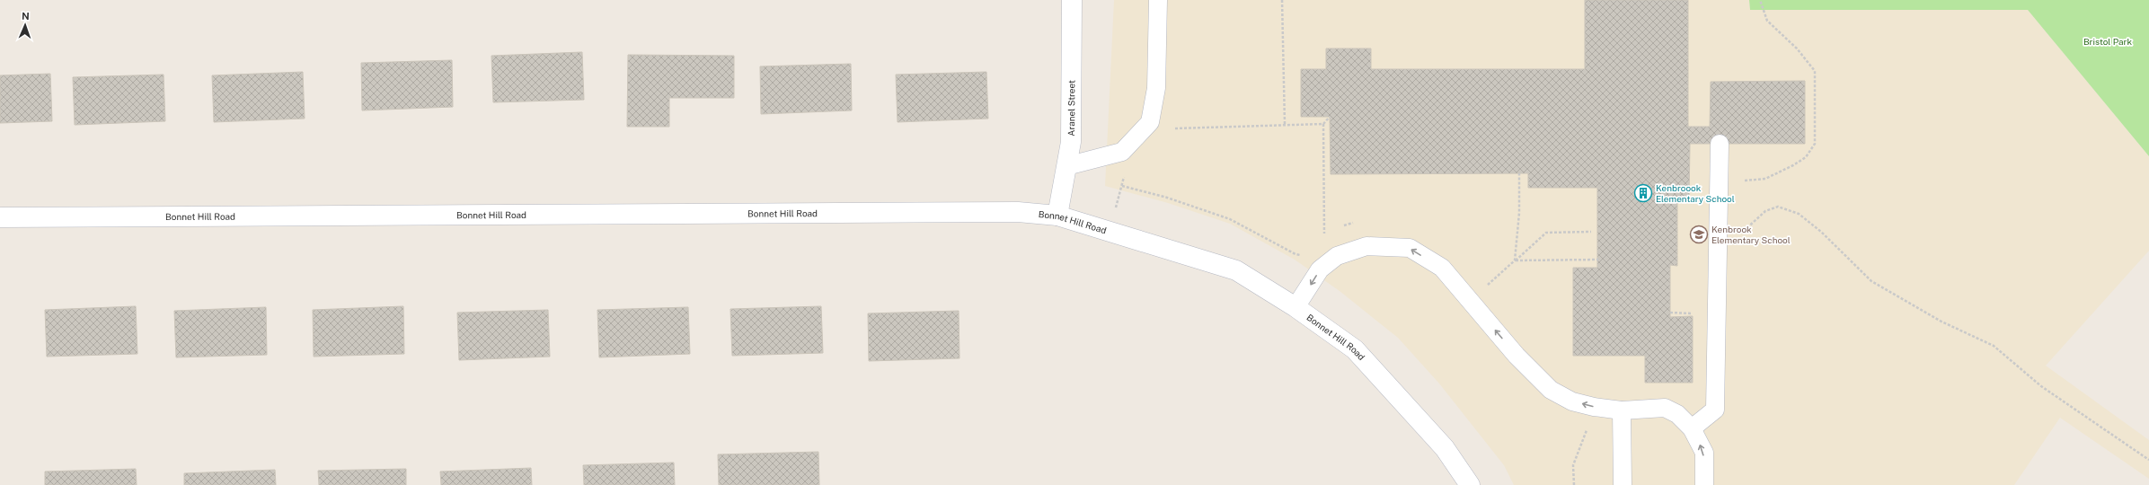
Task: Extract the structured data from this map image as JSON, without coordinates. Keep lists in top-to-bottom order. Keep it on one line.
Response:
{"streets":{"street":["Aranel Street","Bonnet Hill Road"]},"crossings":[["Aranel Street","Bonnet Hill Road"]],"parks":["Bristol Park"],"places":{"building":["Kenbroook Elementary School"],"school or university":["Kenbrook Elementary School"]},"north":"top"}
